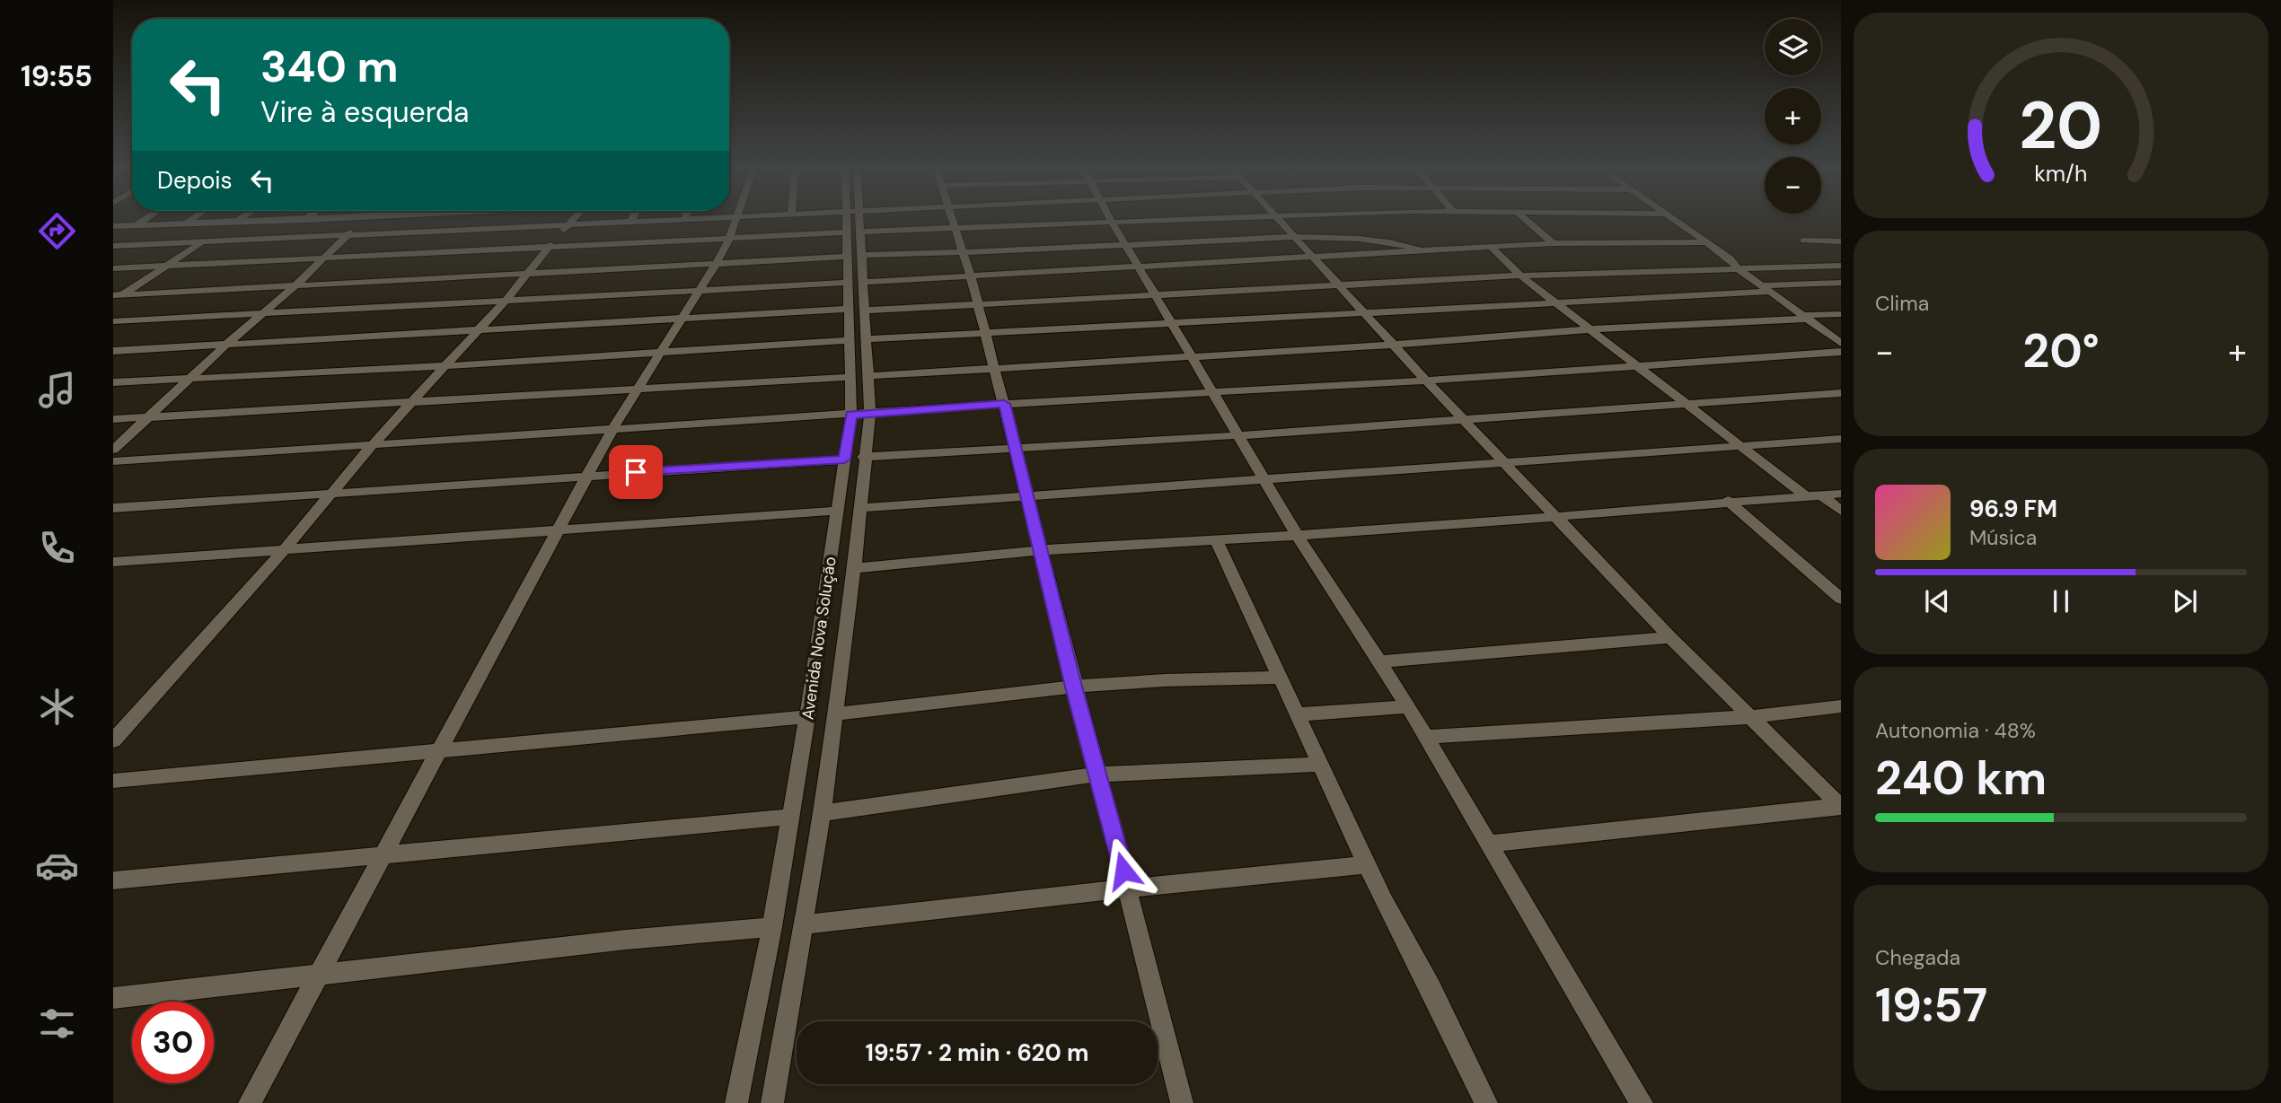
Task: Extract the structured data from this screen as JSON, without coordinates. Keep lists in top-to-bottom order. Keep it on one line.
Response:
{"streets":{"street":["Avenida Nova Solução"]},"page":{"tabs":"19:55","map_buttons":["+","−"],"turn":["340 m","Vire à esquerda"],"then":"Depois","tile":["Clima",["Autonomia · 48%","240 km"],["Chegada","19:57"]],"heat":["−","20°","+"],"song":["96.9 FM","Música"],"limit":"30","trip":"19:57 · 2 min · 620 m","gauge":["20","km/h"]}}
